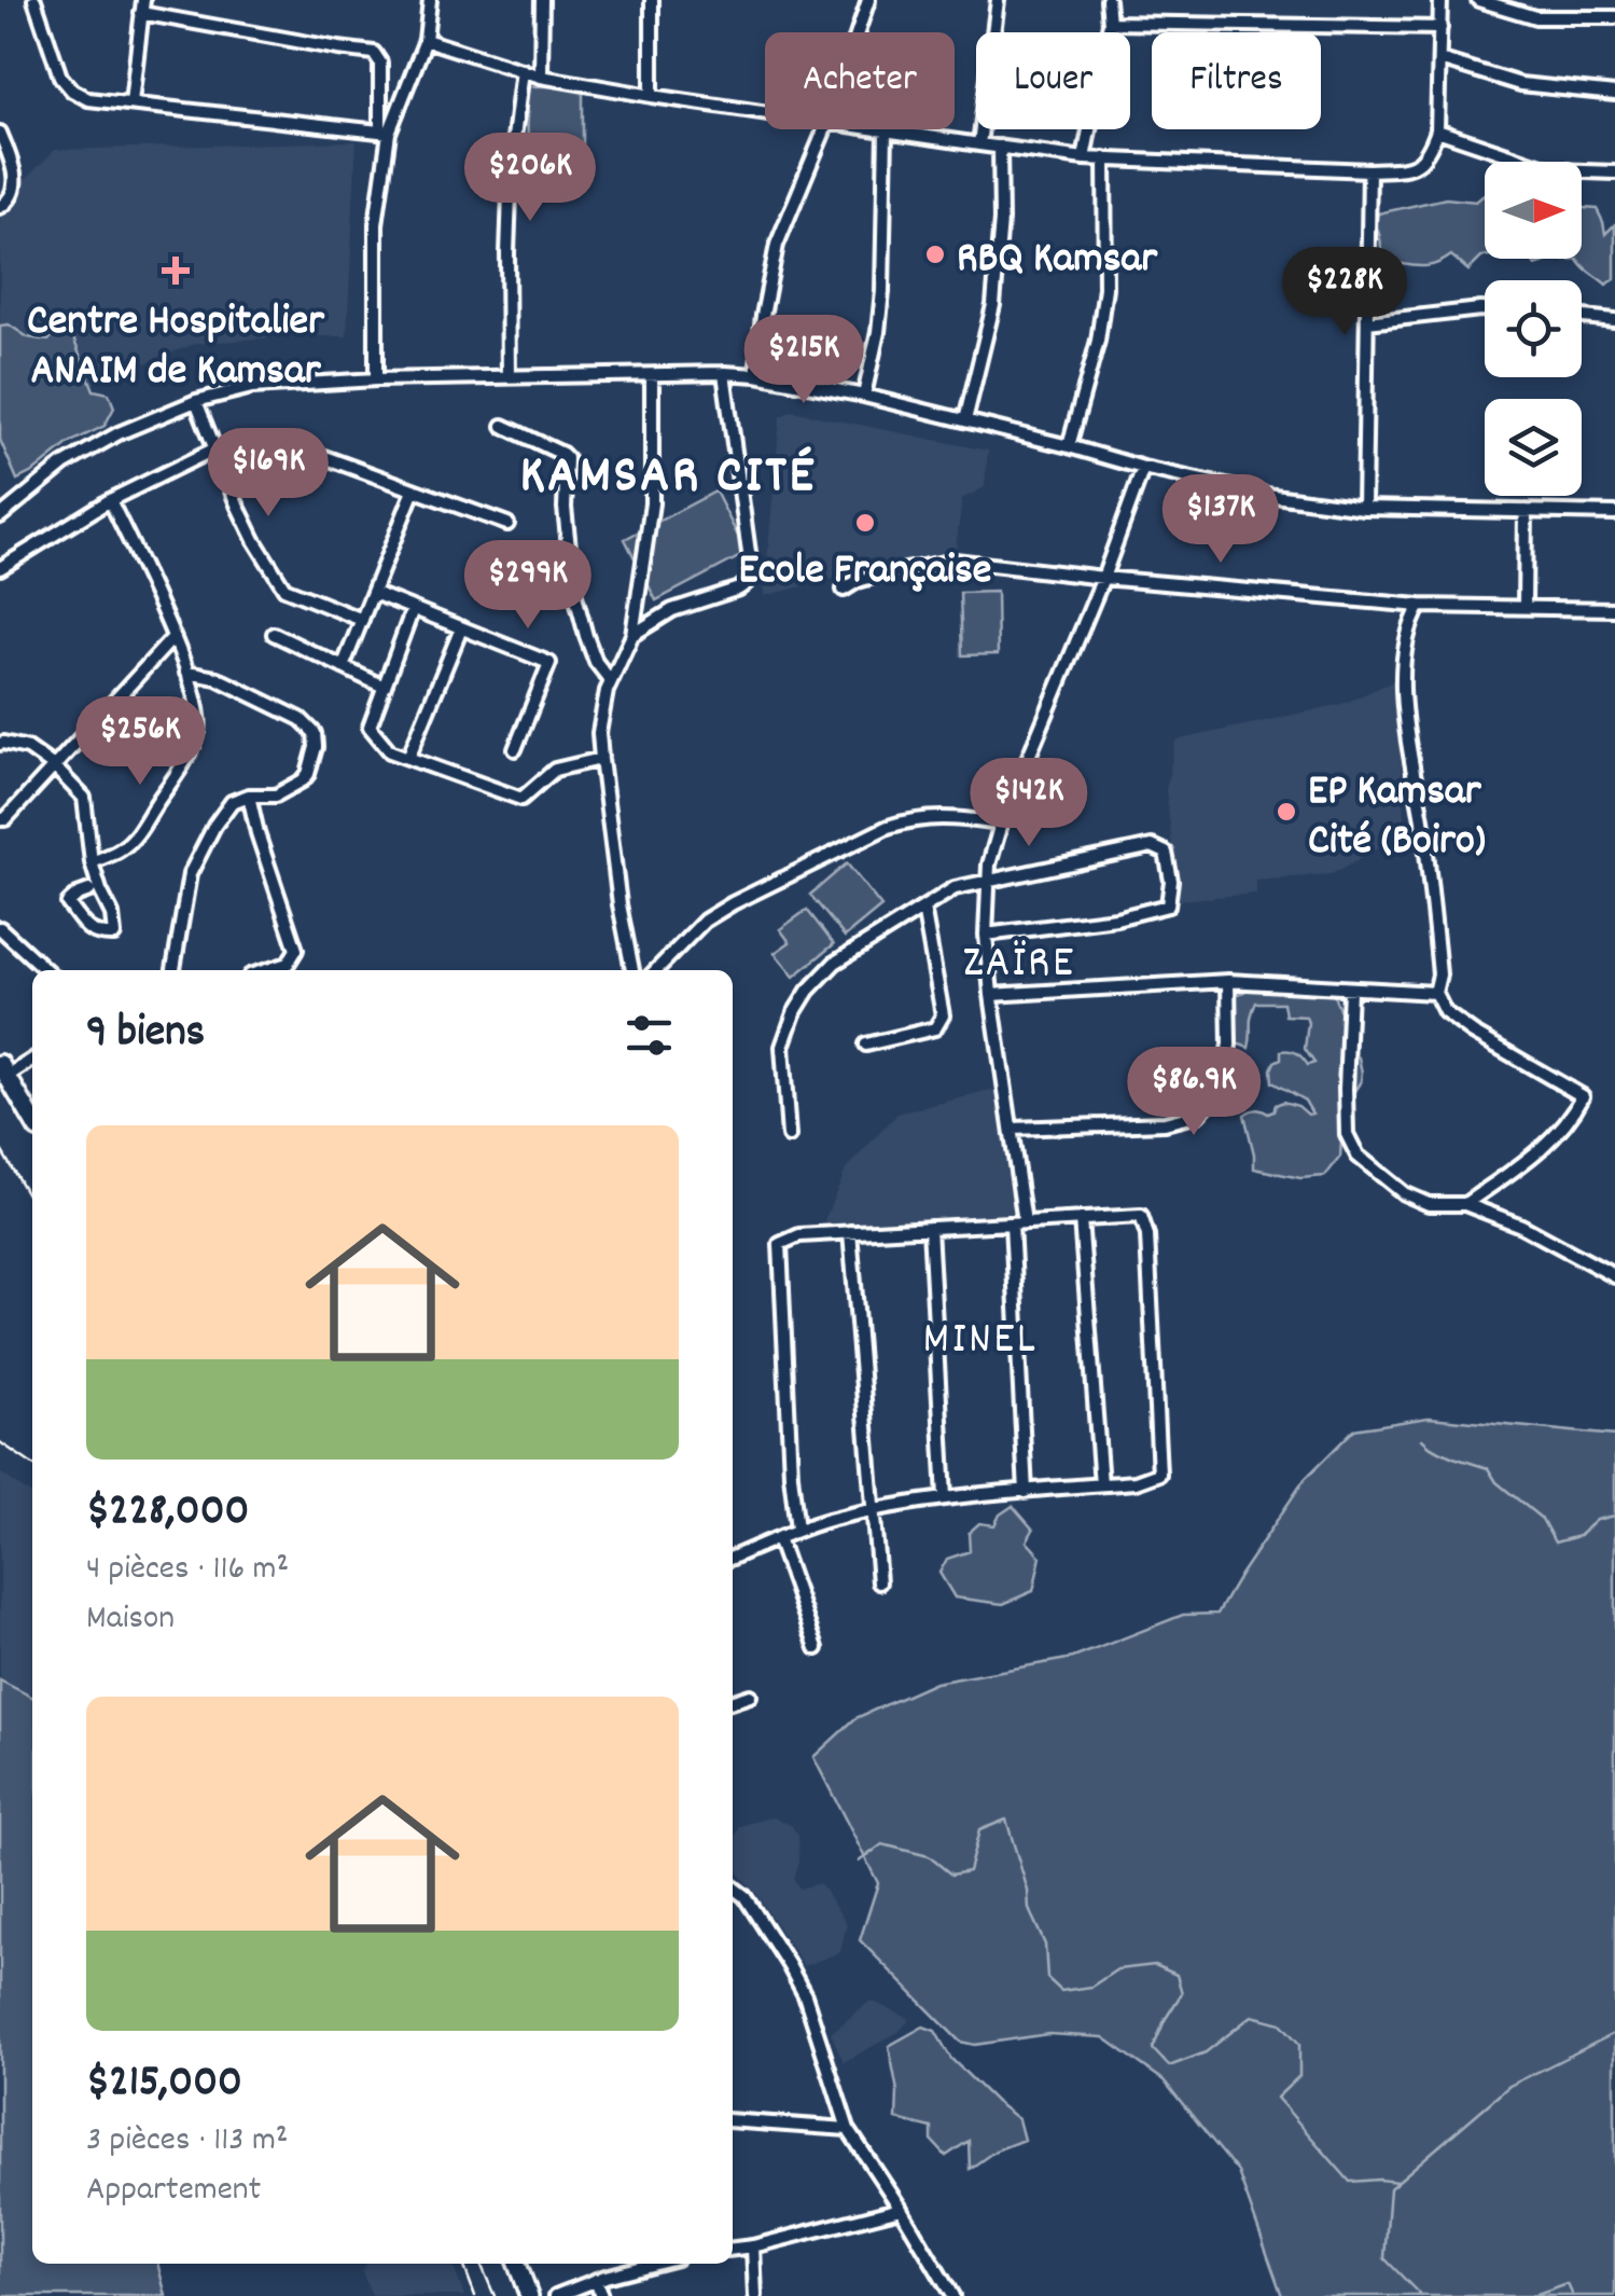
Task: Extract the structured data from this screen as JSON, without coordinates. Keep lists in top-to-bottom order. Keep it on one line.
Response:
{"districts":["KAMSAR CITÉ","ZAÏRE","MINEL"],"places":{"other":["RBQ Kamsar","Ecole Française","EP Kamsar Cité (Boiro)"],"health":["Centre Hospitalier ANAIM de Kamsar"]},"north":"right","page":{"chip":["Acheter","Louer","Filtres"],"price":["$206K","$228K","$215K","$169K","$137K","$299K","$256K","$142K","$86.9K"],"heading":"9 biens","list":[{"name":"$228,000","note":"4 pièces · 116 m² · Maison"},{"name":"$215,000","note":"3 pièces · 113 m² · Appartement"}]}}
